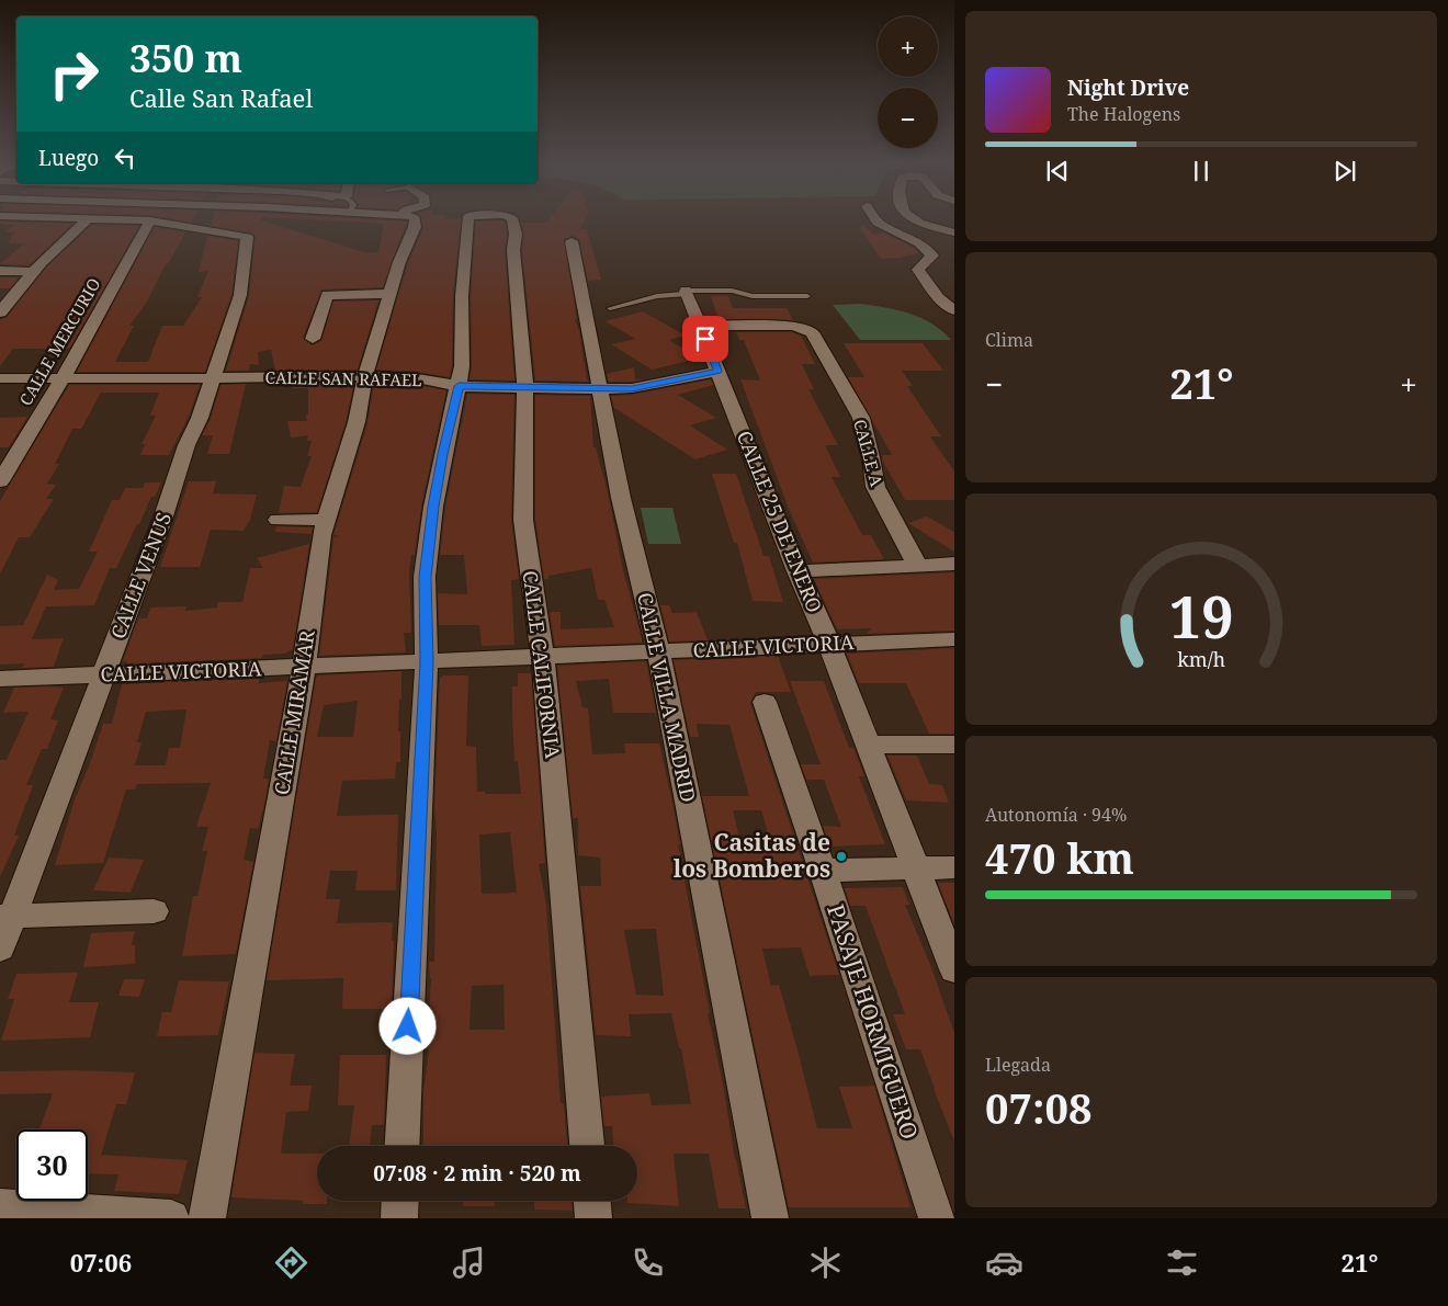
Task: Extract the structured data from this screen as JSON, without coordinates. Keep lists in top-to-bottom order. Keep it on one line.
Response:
{"streets":{"street":["CALLE MERCURIO","CALLE SAN RAFAEL","CALLE A","CALLE 25 DE ENERO","CALLE VENUS","CALLE VICTORIA","CALLE CALIFORNIA","CALLE VILLA MADRID","CALLE MIRAMAR","PASAJE HORMIGUERO"]},"crossings":[["CALLE MERCURIO","CALLE SAN RAFAEL"],["CALLE MERCURIO","CALLE VENUS"],["CALLE SAN RAFAEL","CALLE 25 DE ENERO"],["CALLE SAN RAFAEL","CALLE VENUS"],["CALLE SAN RAFAEL","CALLE CALIFORNIA"],["CALLE SAN RAFAEL","CALLE VILLA MADRID"],["CALLE SAN RAFAEL","CALLE MIRAMAR"],["CALLE A","CALLE 25 DE ENERO"],["CALLE 25 DE ENERO","CALLE VICTORIA"],["CALLE VENUS","CALLE VICTORIA"],["CALLE VICTORIA","CALLE CALIFORNIA"],["CALLE VICTORIA","CALLE VILLA MADRID"],["CALLE VICTORIA","CALLE MIRAMAR"]],"places":["Casitas de los Bomberos"],"page":{"map_buttons":["+","−"],"turn":["350 m","Calle San Rafael"],"song":["Night Drive","The Halogens"],"then":"Luego","tile":["Clima",["Autonomía · 94%","470 km"],["Llegada","07:08"]],"heat":["−","21°","+"],"limit":"30","trip":"07:08 · 2 min · 520 m","tabs":["07:06","21°"],"gauge":["19","km/h"]}}
